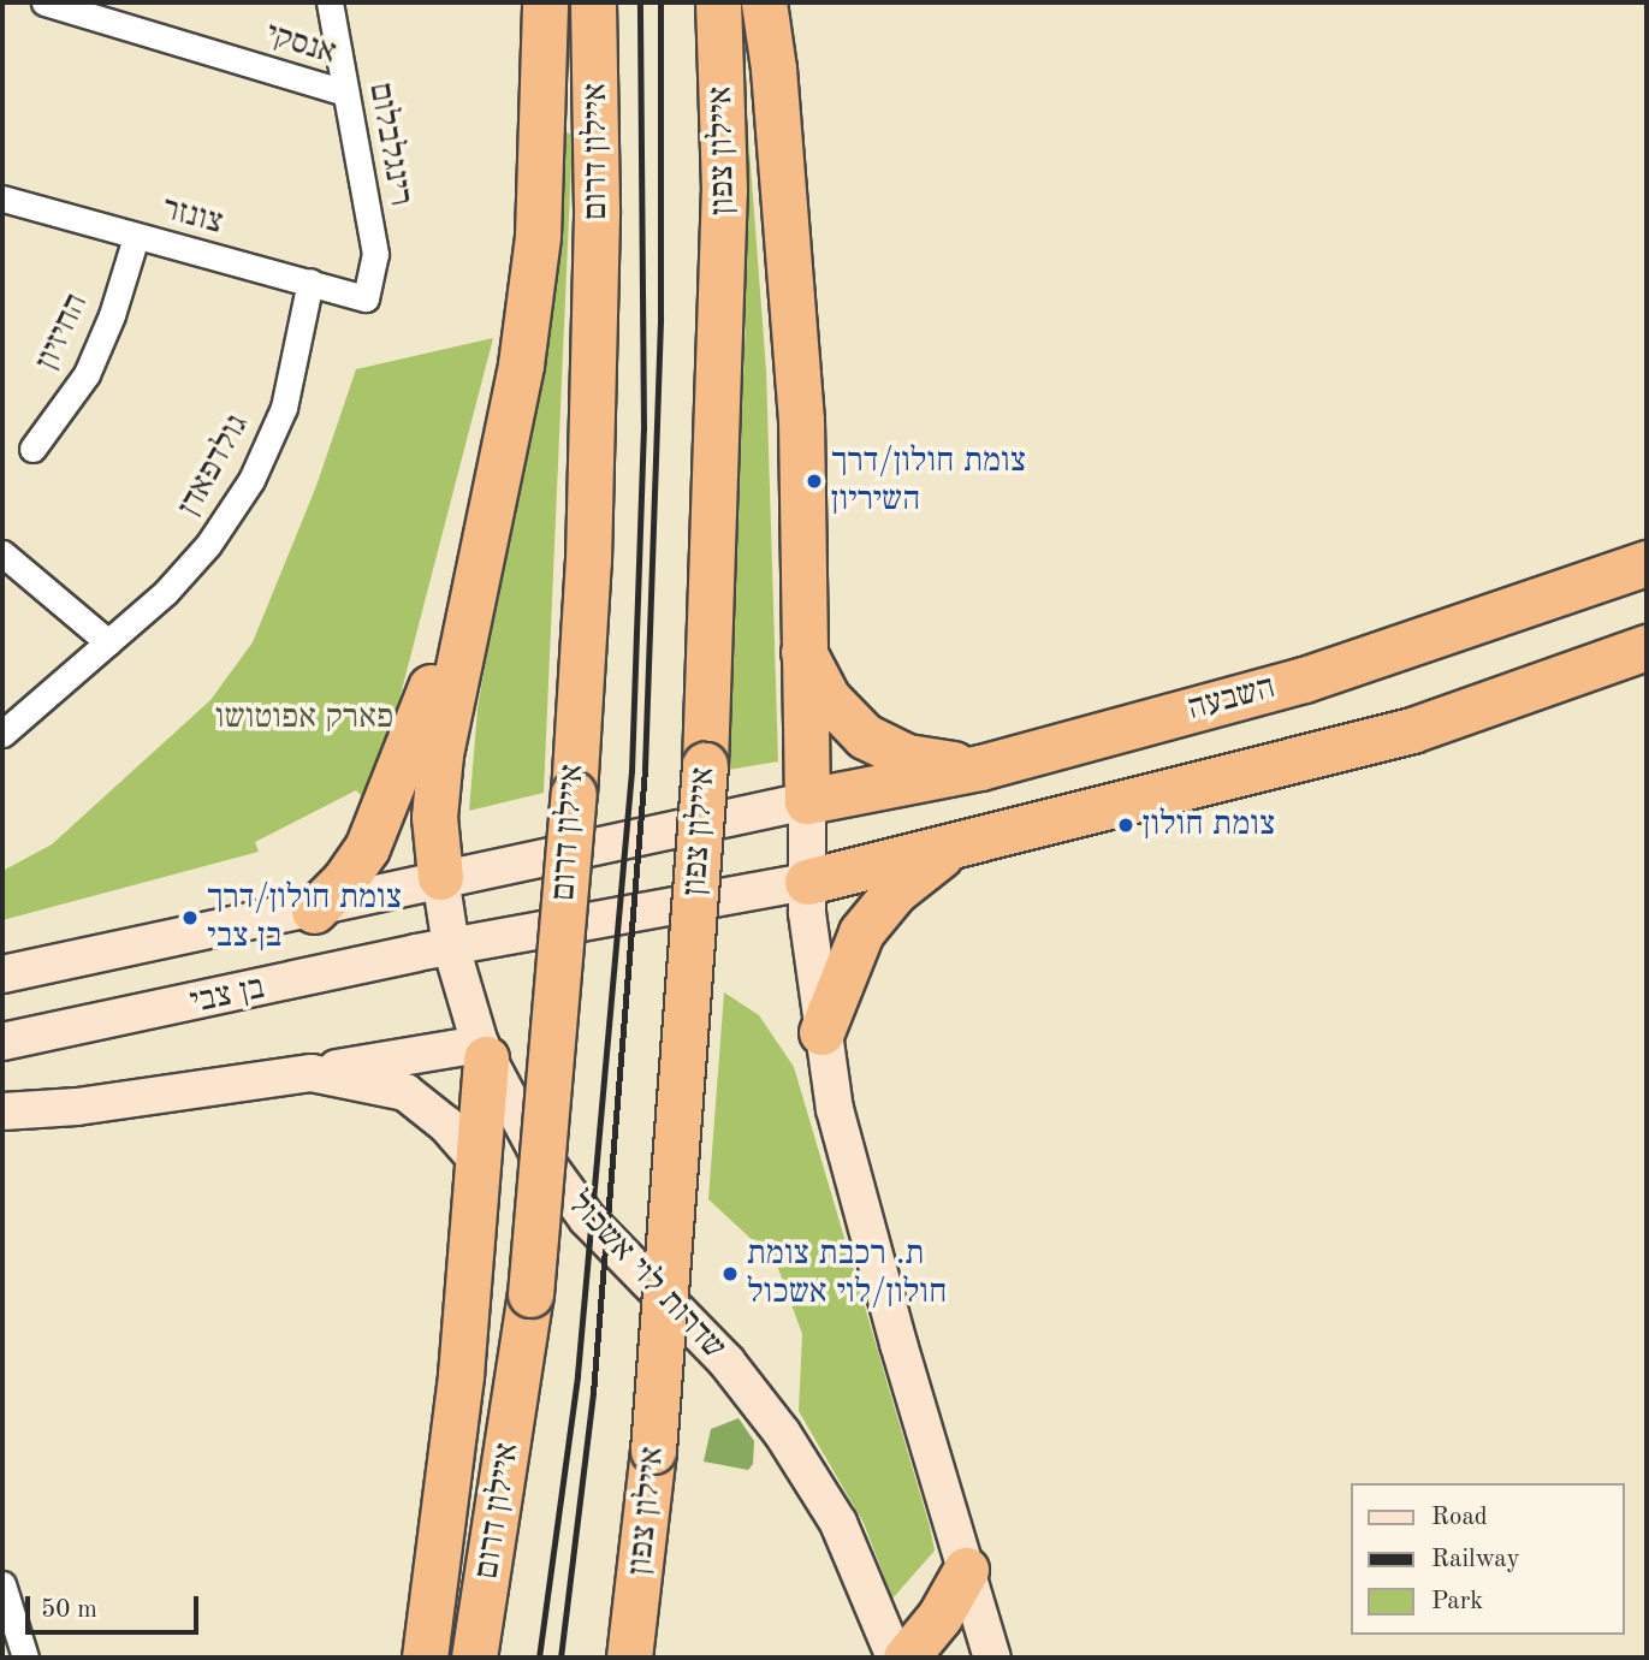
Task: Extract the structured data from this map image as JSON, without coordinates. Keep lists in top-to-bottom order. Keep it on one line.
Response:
{"streets":{"highway":["איילון צפון","איילון דרום","השבעה"],"main road":["בן צבי","שדרות לוי אשכול"],"street":["אנסקי","רינגלבלום","צונזר","החיזיון","גולדפאדן"]},"crossings":[["אנסקי","רינגלבלום"],["רינגלבלום","צונזר"],["צונזר","החיזיון"],["צונזר","גולדפאדן"],["השבעה","בן צבי"],["בן צבי","שדרות לוי אשכול"]],"parks":["פארק אפוטושו"],"places":["צומת חולון/דרך השיריון","צומת חולון","צומת חולון/דרך בן צבי","ת. רכבת צומת חולון/לוי אשכול"],"legend":["Road","Railway","Park"],"scale_bar":"50 m"}
